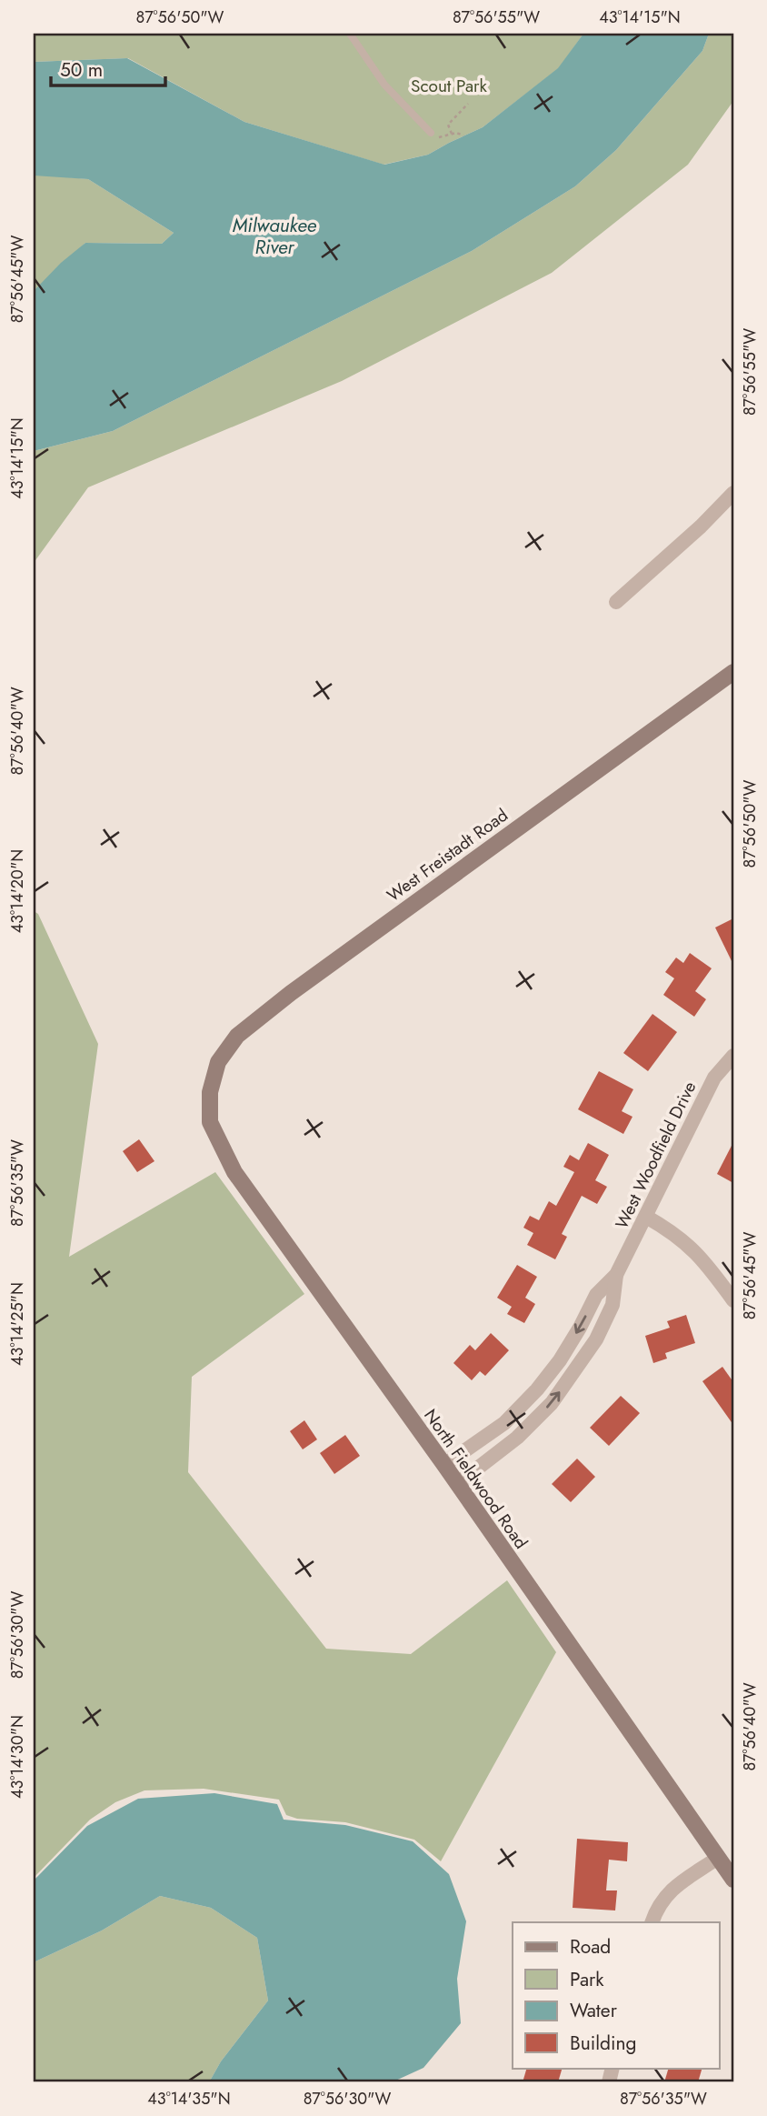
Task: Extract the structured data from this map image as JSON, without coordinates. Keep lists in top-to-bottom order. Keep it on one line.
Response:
{"streets":{"street":["West Freistadt Road","West Woodfield Drive","North Fieldwood Road"]},"crossings":[["West Freistadt Road","North Fieldwood Road"],["West Woodfield Drive","North Fieldwood Road"]],"water":["Milwaukee River"],"parks":["Scout Park"],"legend":["Road","Park","Water","Building"],"scale_bar":"50 m","coordinates":["87°56'50\"W","87°56'55\"W","43°14'15\"N","87°56'45\"W","87°56'40\"W","43°14'20\"N","87°56'35\"W","43°14'25\"N","87°56'30\"W","43°14'30\"N","43°14'35\"N"]}
